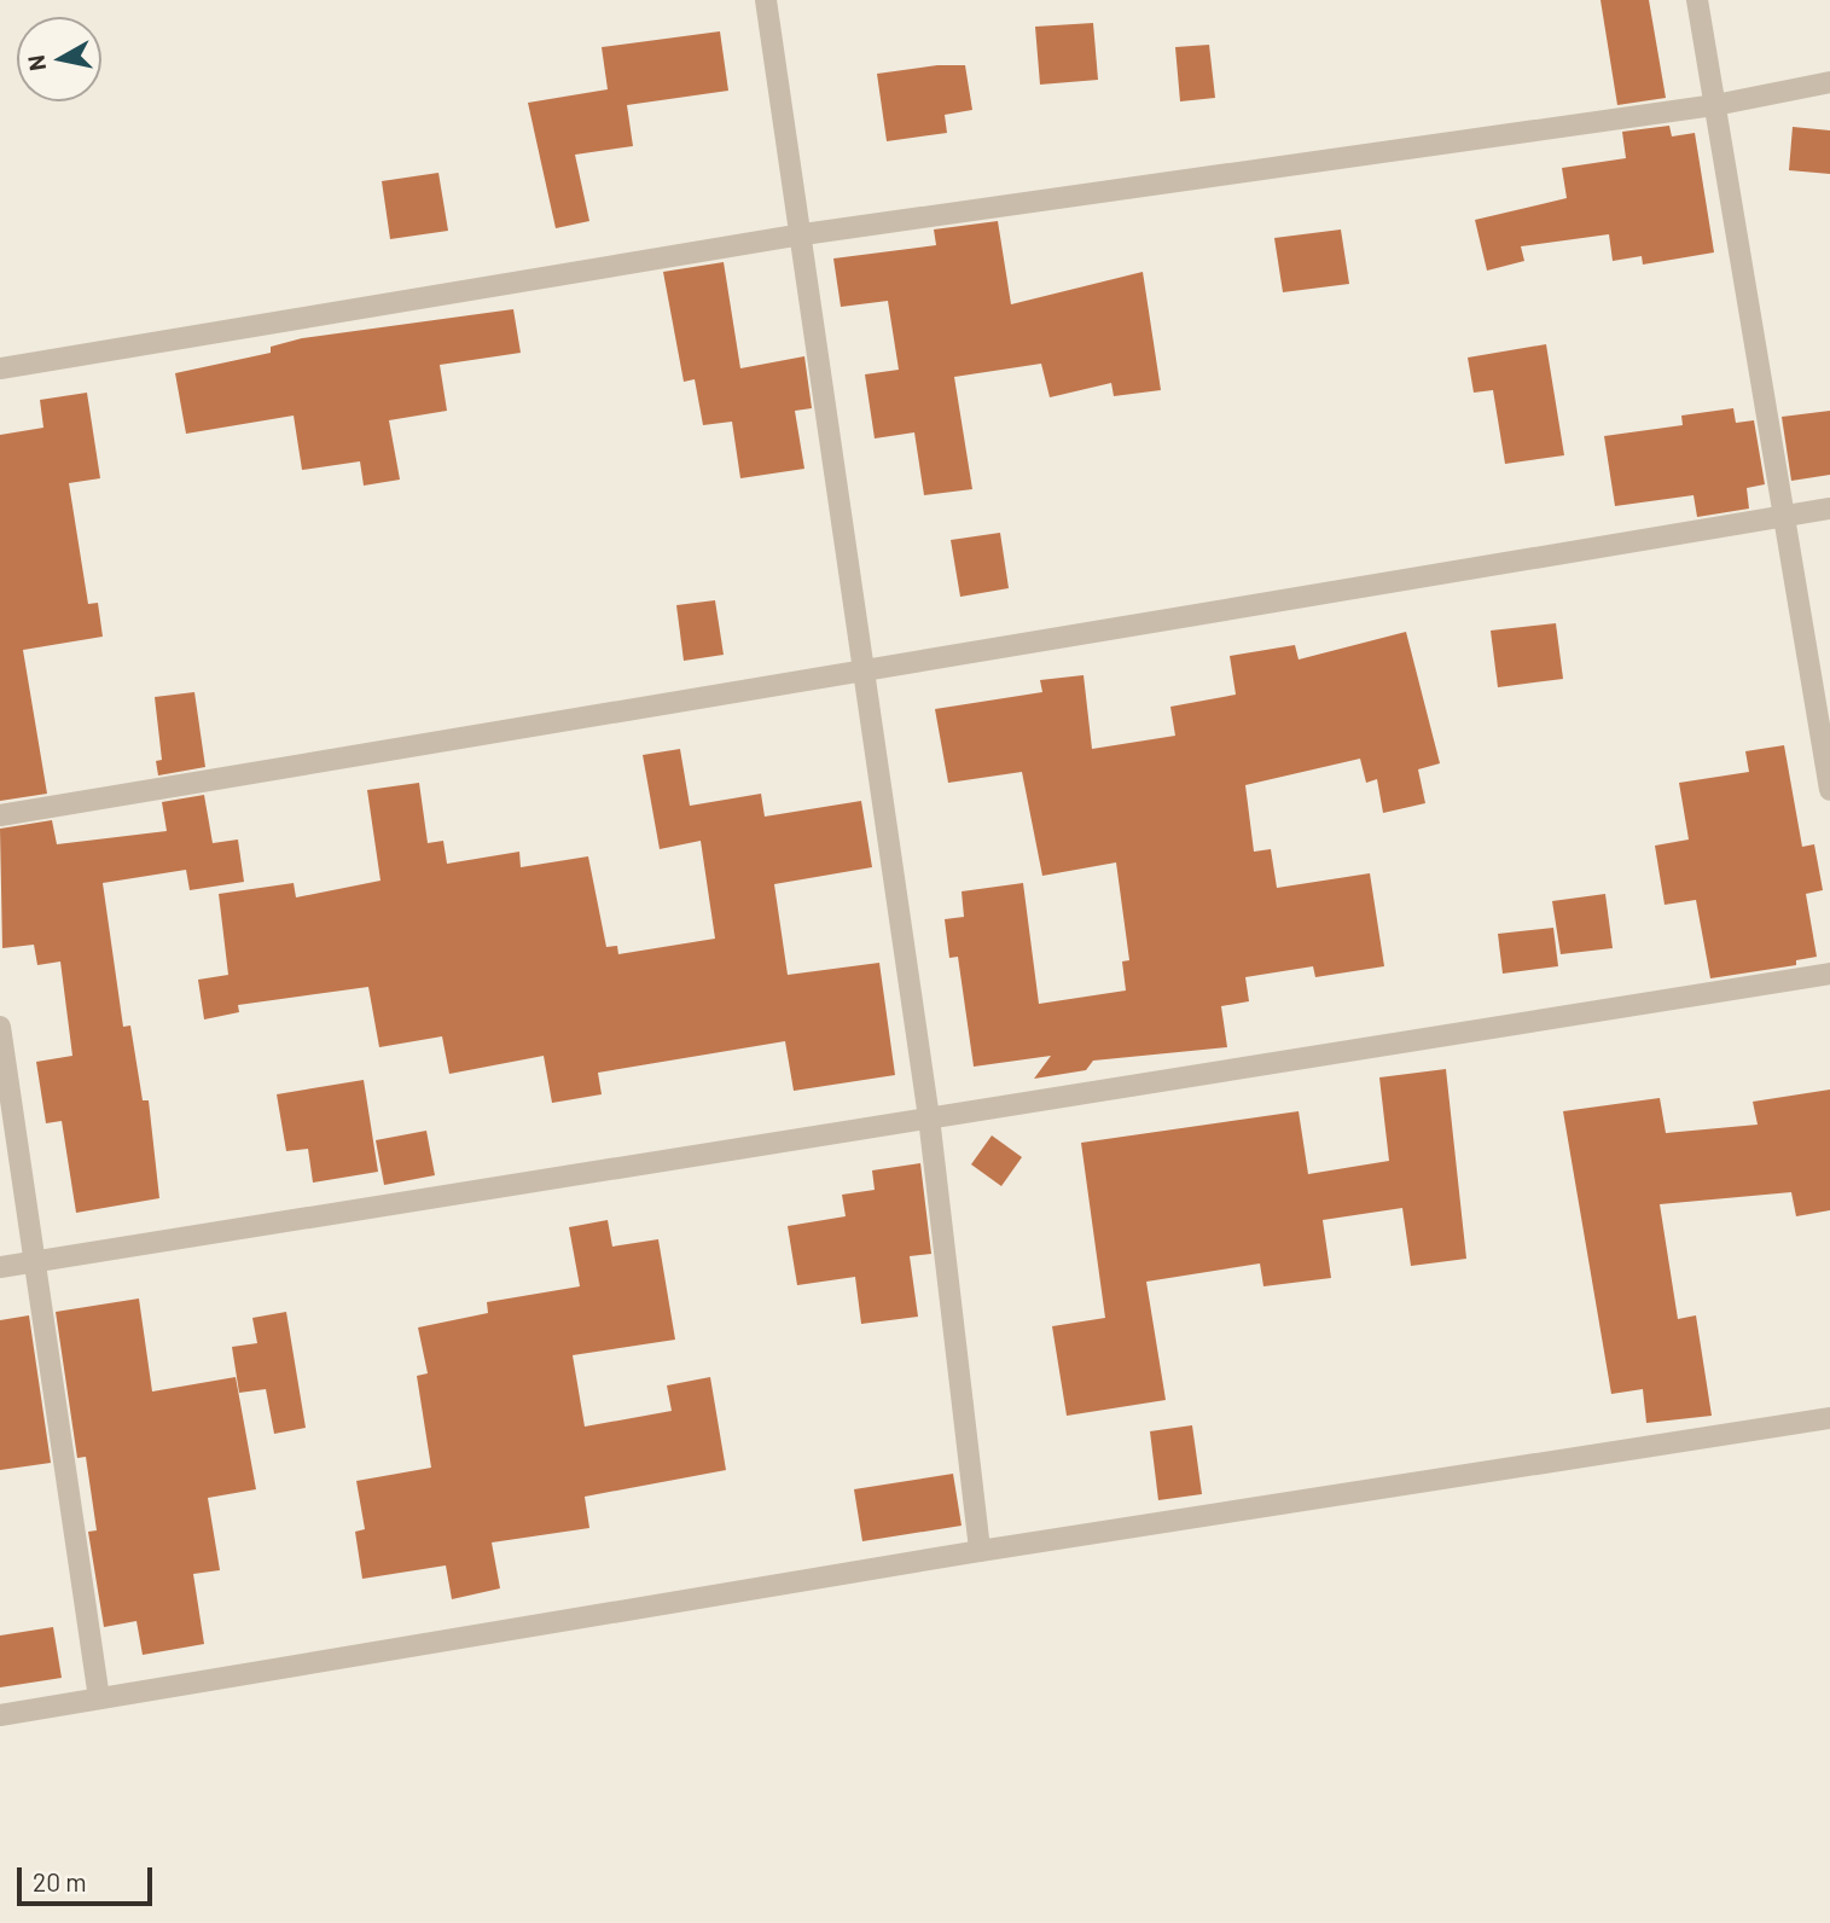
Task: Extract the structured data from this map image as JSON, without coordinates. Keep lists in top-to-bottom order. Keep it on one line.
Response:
{"scale_bar":"20 m","north":"left"}
